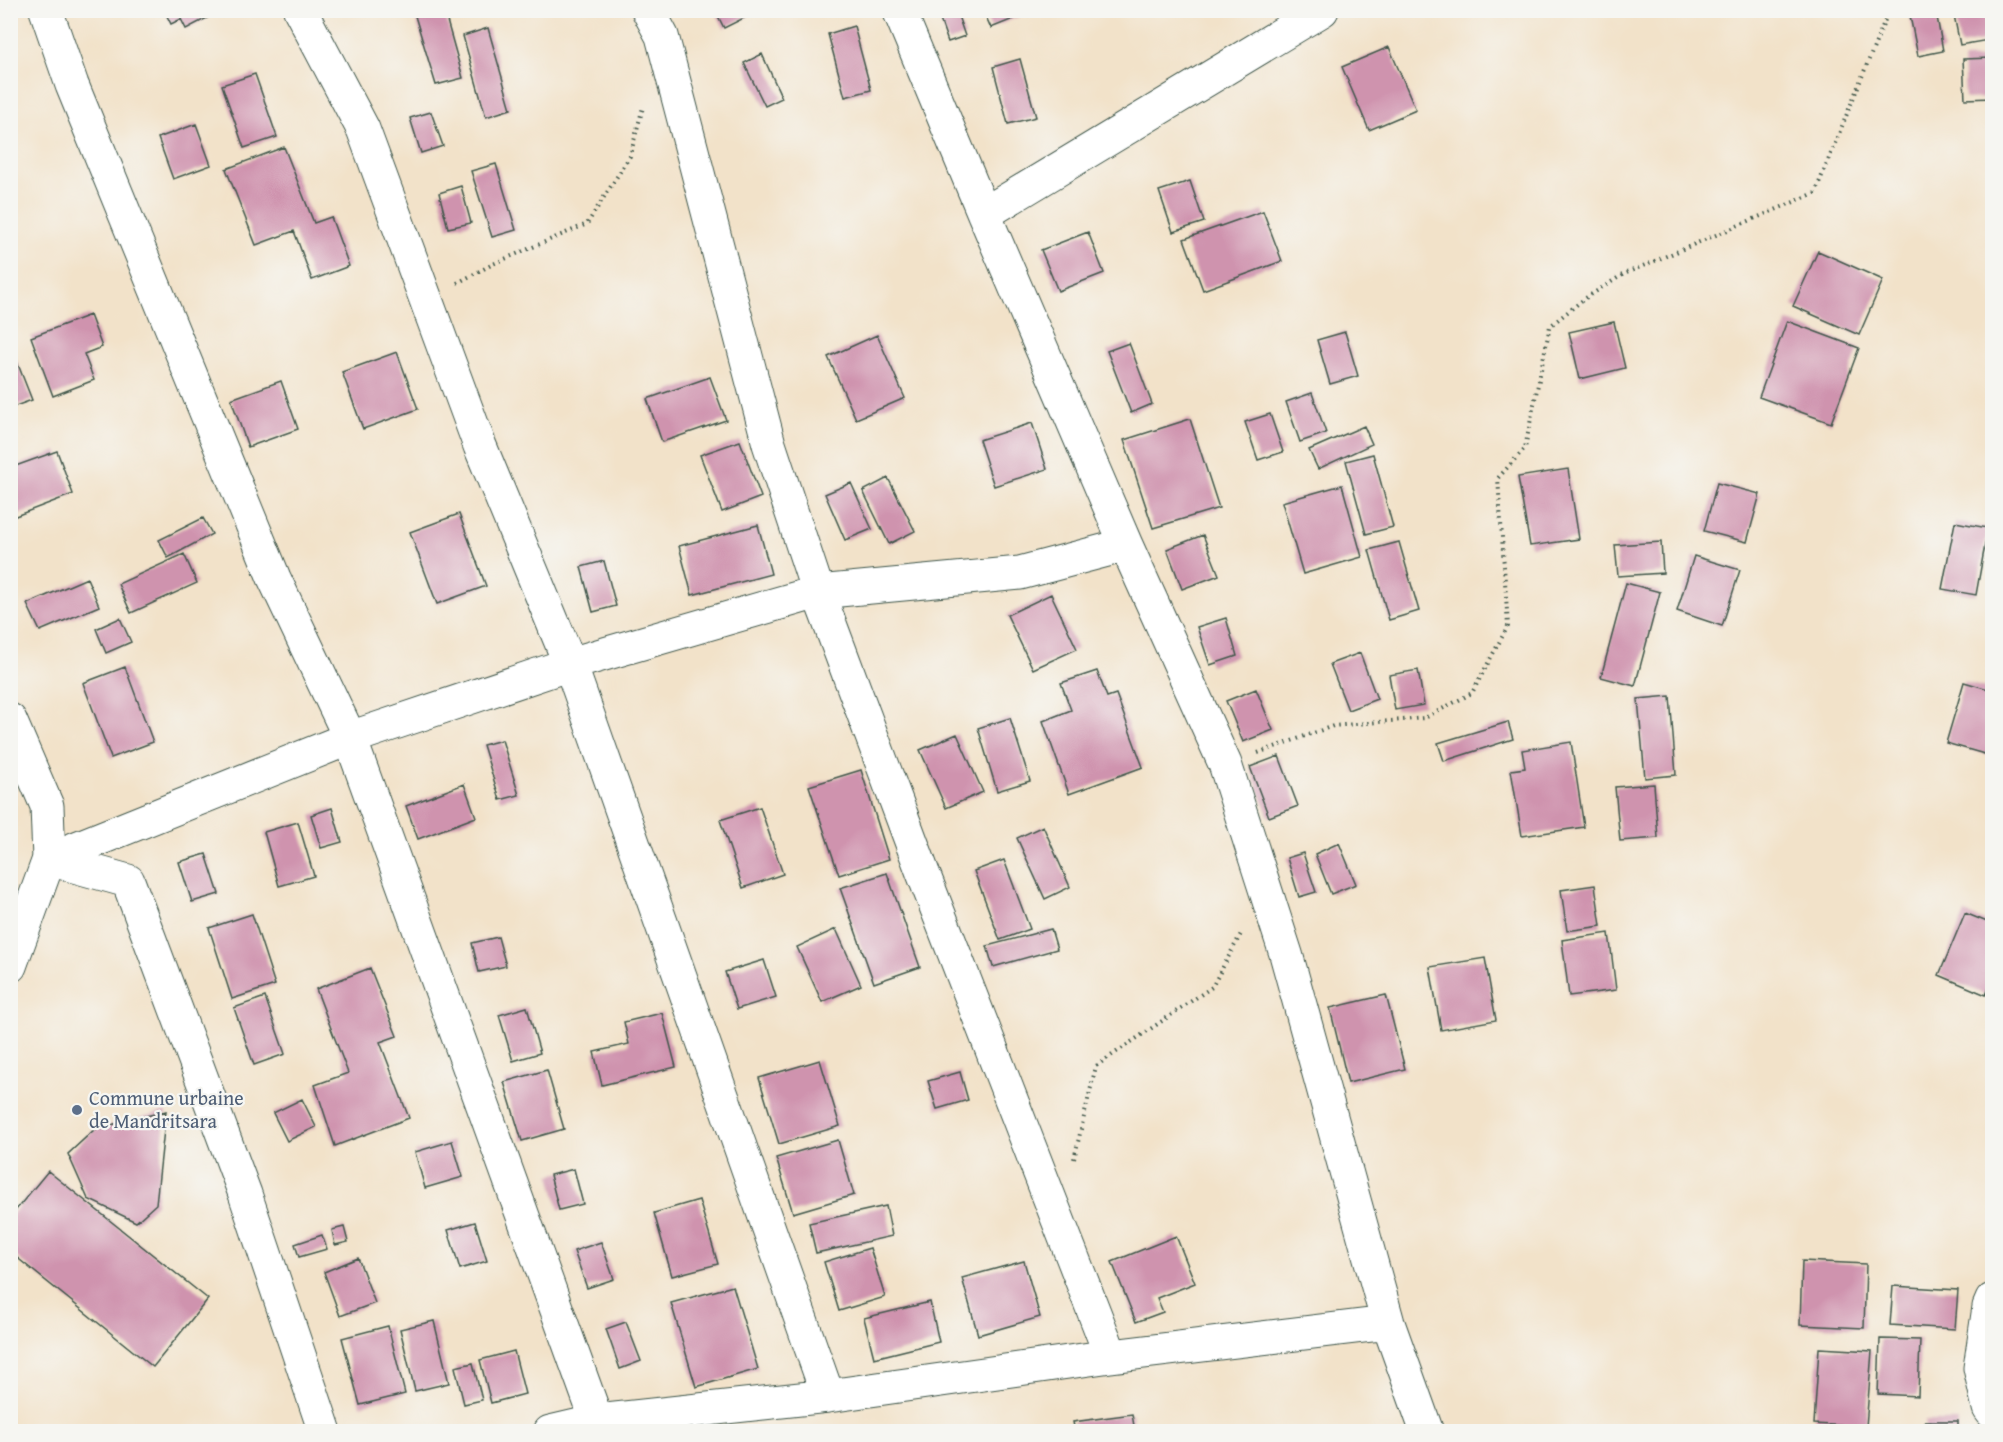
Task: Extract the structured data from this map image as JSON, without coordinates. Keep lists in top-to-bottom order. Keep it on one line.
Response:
{"places":["Commune urbaine de Mandritsara"]}
